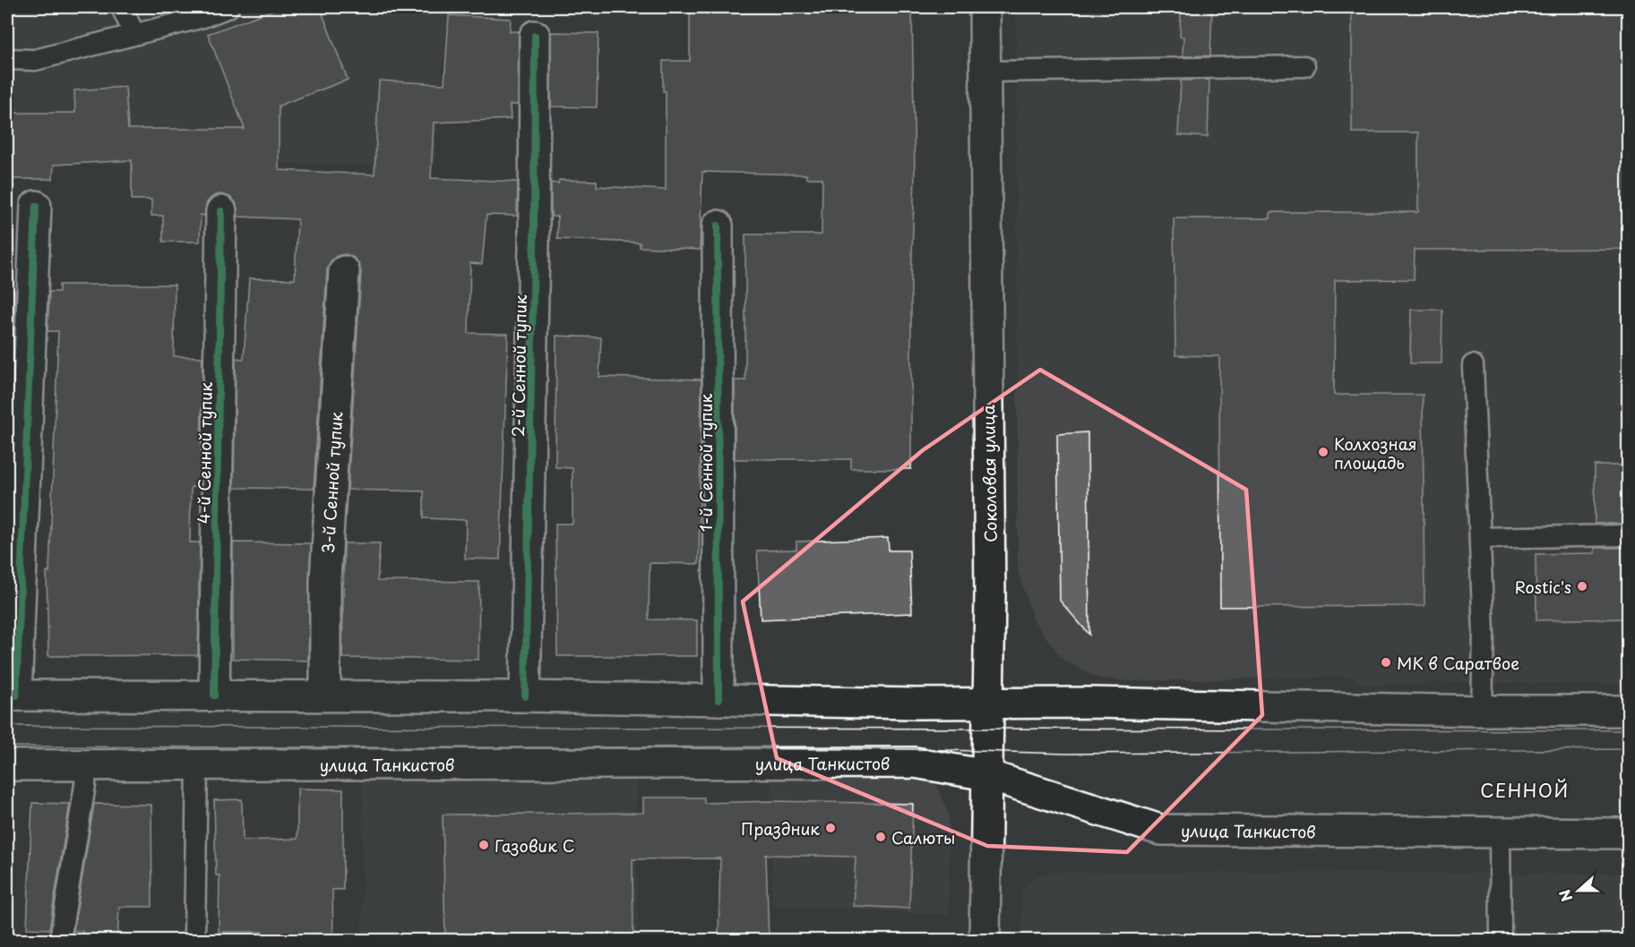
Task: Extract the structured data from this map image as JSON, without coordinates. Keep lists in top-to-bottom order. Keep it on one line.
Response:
{"streets":{"main road":["2-й Сенной тупик","4-й Сенной тупик","1-й Сенной тупик","Соколовая улица","3-й Сенной тупик","улица Танкистов"]},"crossings":[["Соколовая улица","улица Танкистов"]],"districts":["СЕННОЙ"],"places":["Колхозная площадь","Rostic's","МК в Саратвое","Праздник","Салюты","Газовик С"],"north":"left"}
